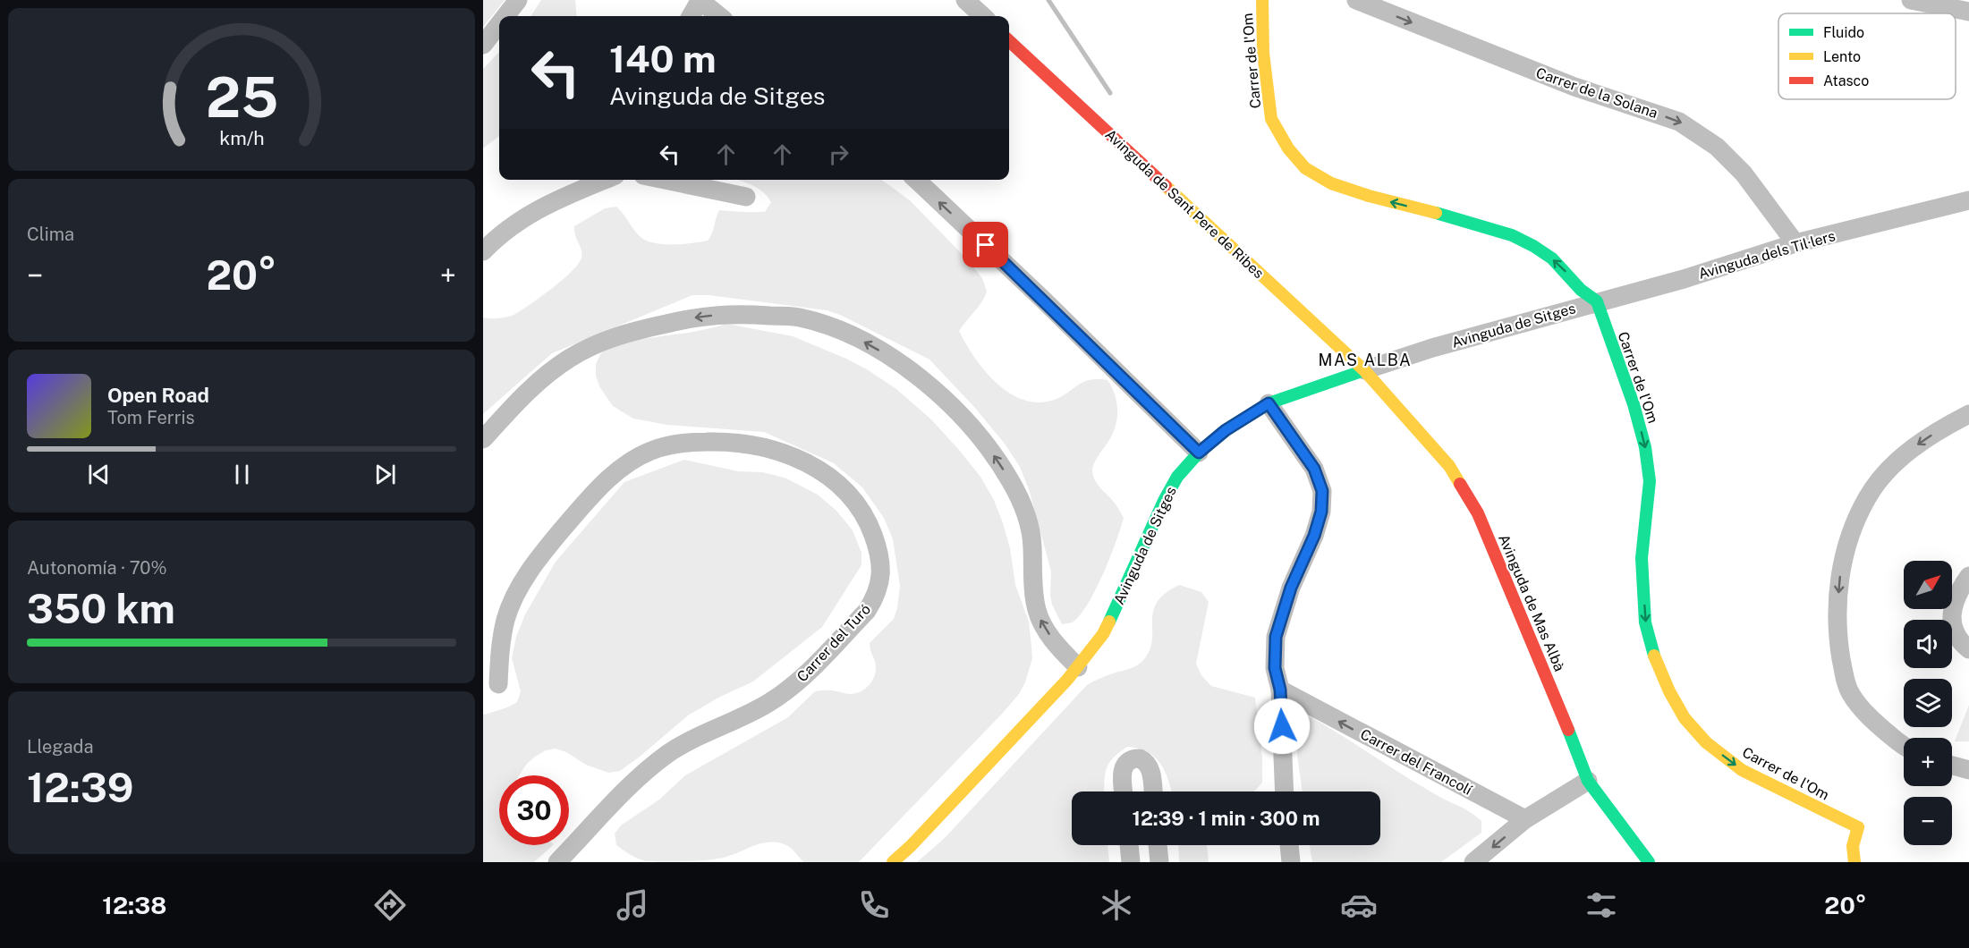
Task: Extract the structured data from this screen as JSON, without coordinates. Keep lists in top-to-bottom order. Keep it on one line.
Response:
{"streets":{"street":["Carrer de l'Om","Carrer de la Solana","Avinguda de Sant Pere de Ribes","Avinguda dels Til·lers","Avinguda de Sitges","Avinguda de Mas Albà","Carrer del Turó","Carrer del Francolí"]},"crossings":[["Carrer de l'Om","Avinguda dels Til·lers"],["Carrer de l'Om","Avinguda de Sitges"],["Carrer de la Solana","Avinguda dels Til·lers"],["Avinguda de Sant Pere de Ribes","Avinguda de Sitges"],["Avinguda de Sant Pere de Ribes","Avinguda de Mas Albà"],["Avinguda dels Til·lers","Avinguda de Sitges"],["Avinguda de Sitges","Avinguda de Mas Albà"]],"one_way":["Carrer de la Solana","Carrer del Francolí"],"districts":["MAS ALBA"],"legend":["Fluido","Lento","Atasco"],"north":"top right","page":{"turn":["140 m","Avinguda de Sitges"],"tile":["Clima",["Autonomía · 70%","350 km"],["Llegada","12:39"]],"heat":["−","20°","+"],"song":["Open Road","Tom Ferris"],"map_buttons":["+","−"],"limit":"30","trip":"12:39 · 1 min · 300 m","tabs":["12:38","20°"],"gauge":["25","km/h"]}}
